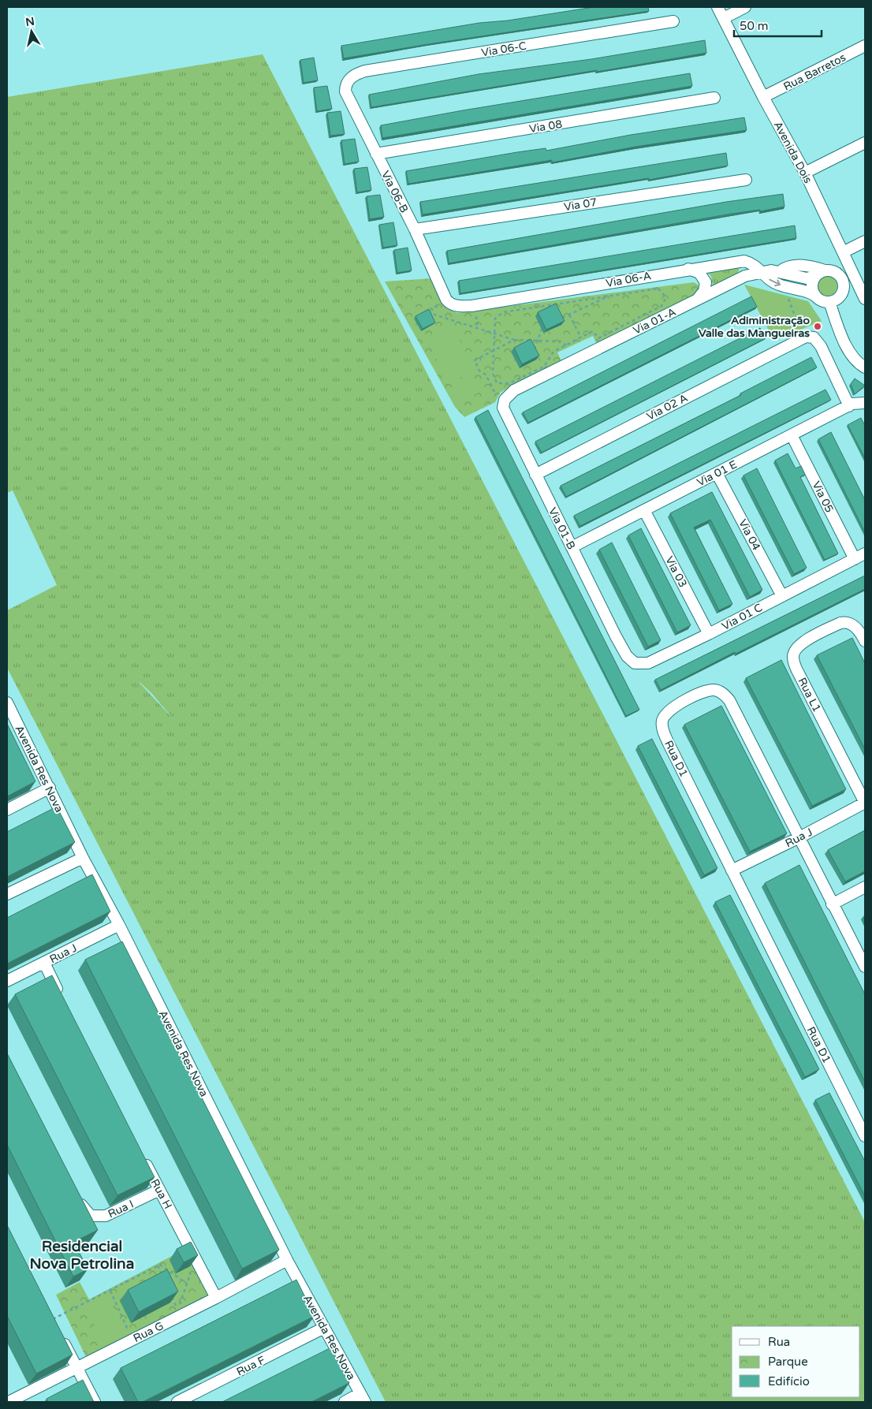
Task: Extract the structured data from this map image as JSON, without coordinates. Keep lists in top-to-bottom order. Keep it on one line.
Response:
{"streets":{"street":["Via 06-C","Rua Barretos","Via 08","Avenida Dois","Via 06-B","Via 07","Via 06-A","Via 01-A","Via 02 A","Via 01 E","Via 05","Via 01-B","Via 04","Via 03","Via 01 C","Rua L1","Rua D1","Avenida Res Nova","Rua J","Rua H","Rua I","Rua G","Rua F"]},"crossings":[["Via 06-C","Via 06-B"],["Rua Barretos","Avenida Dois"],["Via 08","Via 06-B"],["Via 06-B","Via 07"],["Via 06-B","Via 06-A"],["Via 06-A","Via 01-A"],["Via 01-A","Via 01-B"],["Via 02 A","Via 01-B"],["Via 01 E","Via 05"],["Via 01 E","Via 01-B"],["Via 01 E","Via 04"],["Via 01 E","Via 03"],["Via 05","Via 01 C"],["Via 01-B","Via 01 C"],["Via 04","Via 01 C"],["Via 03","Via 01 C"],["Rua L1","Rua J"],["Rua D1","Rua J"],["Avenida Res Nova","Rua J"],["Avenida Res Nova","Rua G"],["Avenida Res Nova","Rua F"],["Rua H","Rua I"],["Rua H","Rua G"]],"districts":["Residencial Nova Petrolina"],"places":["Adiministração Valle das Mangueiras"],"legend":["Rua","Parque","Edifício"],"scale_bar":"50 m","north":"top"}
